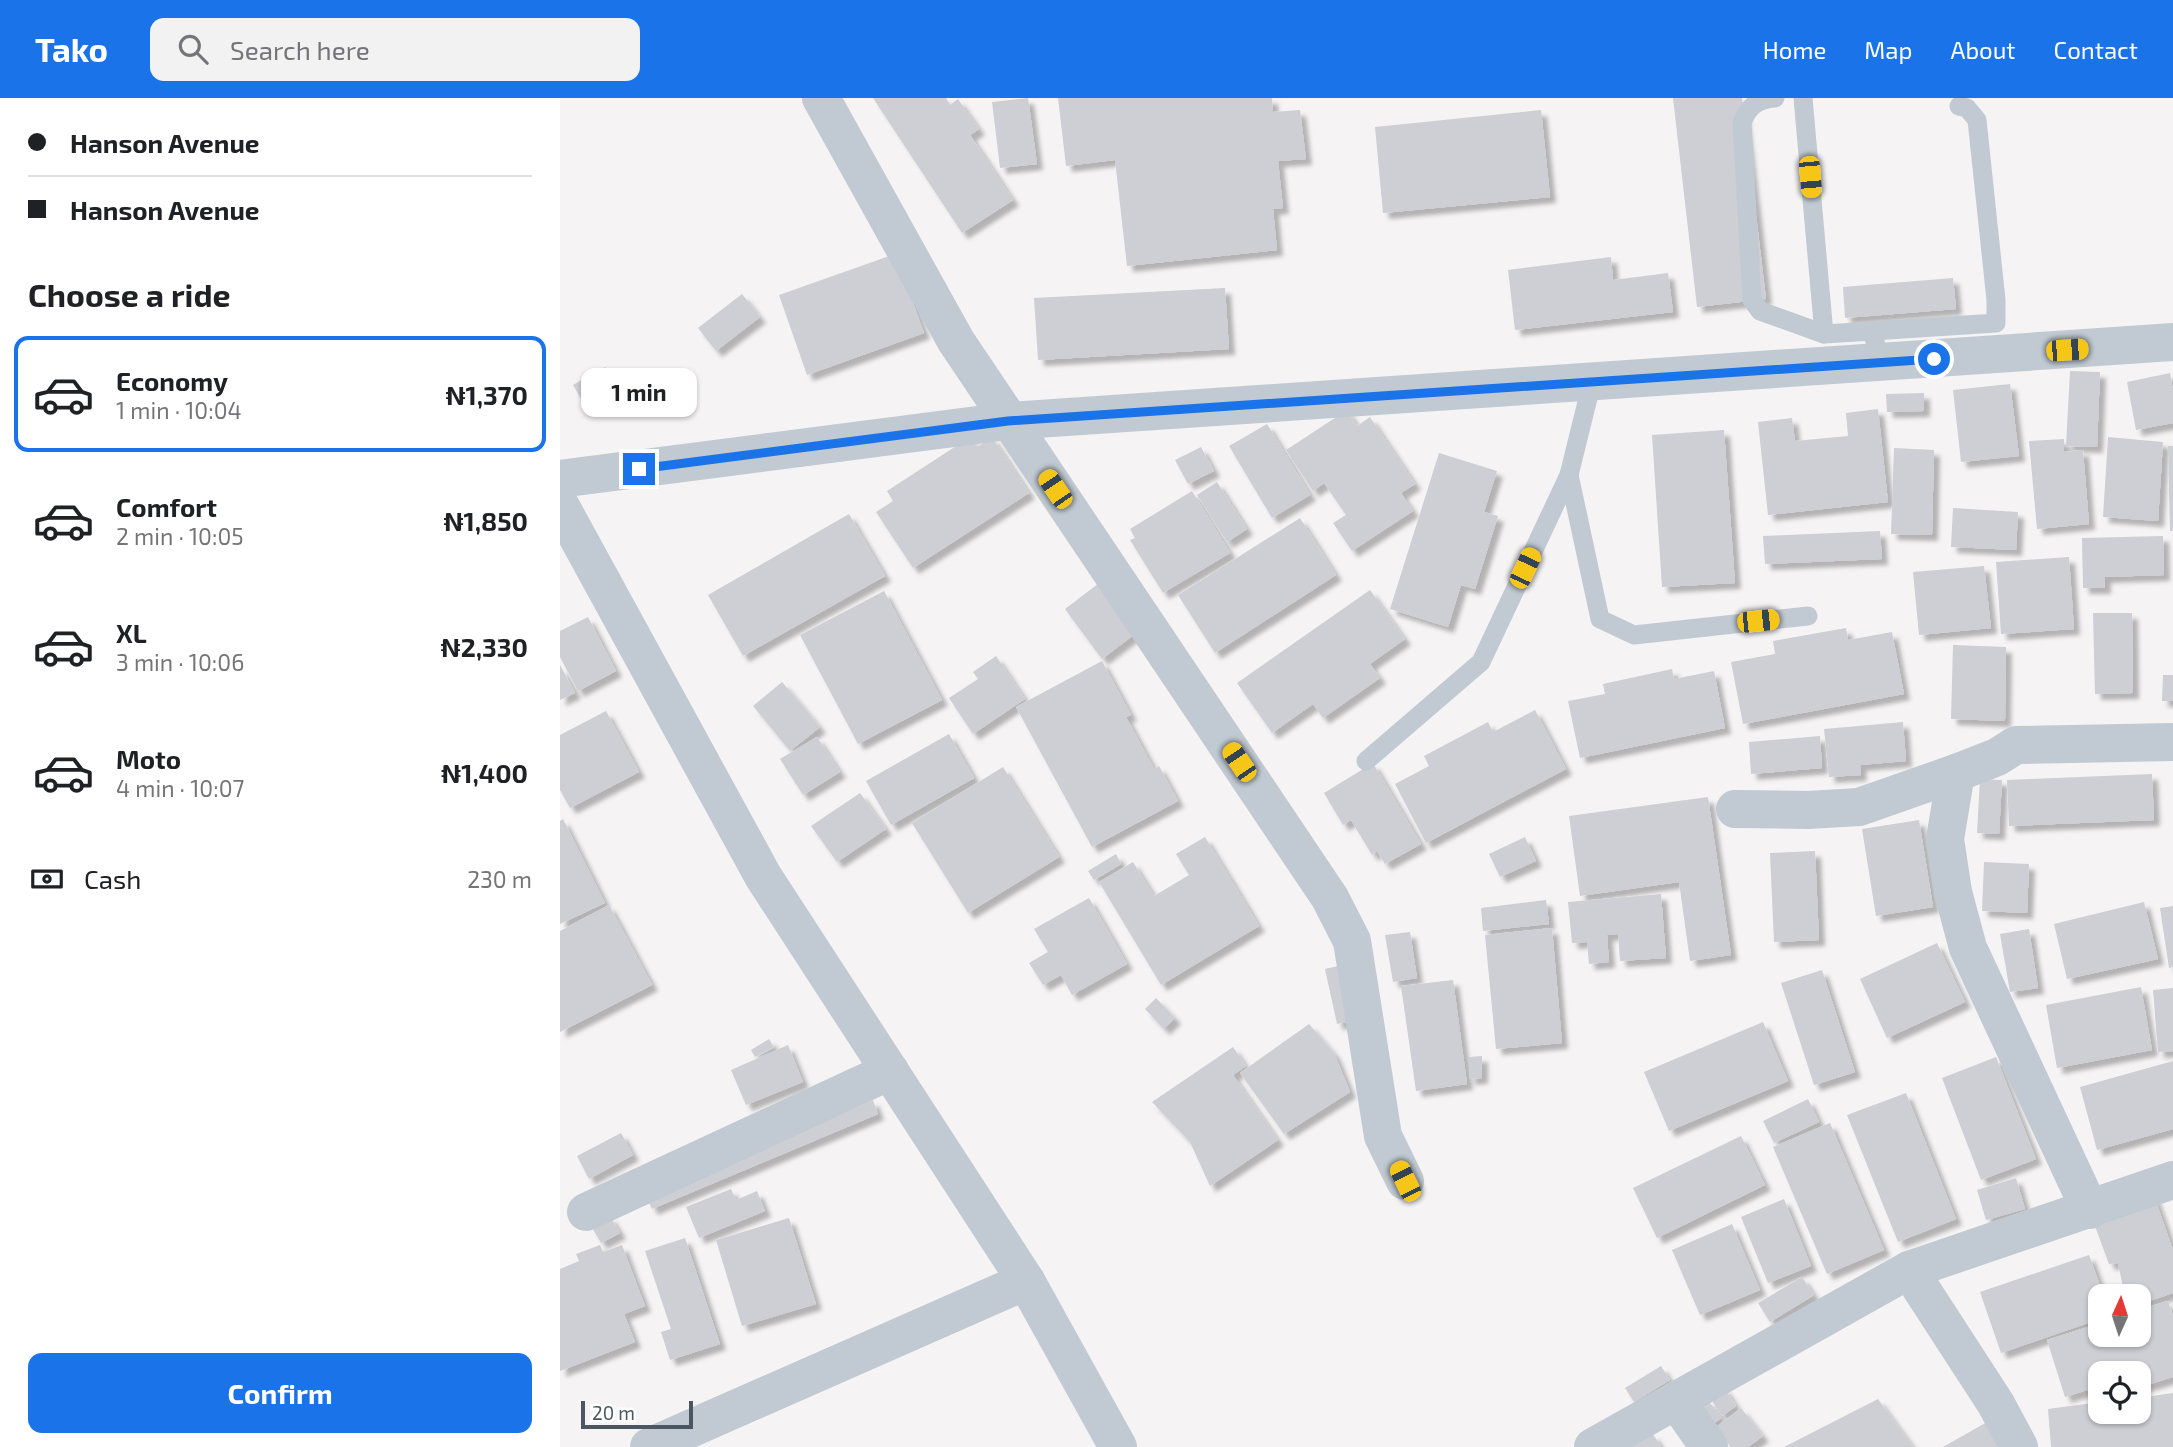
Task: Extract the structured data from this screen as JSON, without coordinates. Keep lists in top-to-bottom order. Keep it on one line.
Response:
{"scale_bar":"20 m","north":"top","page":{"header":"Tako","search":"Search here","nav":["Home","Map","About","Contact"],"banner":["Hanson Avenue","Hanson Avenue"],"heading":"Choose a ride","list":[{"name":"Economy","note":"1 min · 10:04","value":"₦1,370"},{"name":"Comfort","note":"2 min · 10:05","value":"₦1,850"},{"name":"XL","note":"3 min · 10:06","value":"₦2,330"},{"name":"Moto","note":"4 min · 10:07","value":"₦1,400"}],"bubble":"1 min","pay":["Cash","230 m"],"buttons":"Confirm","scale":"20 m"}}
